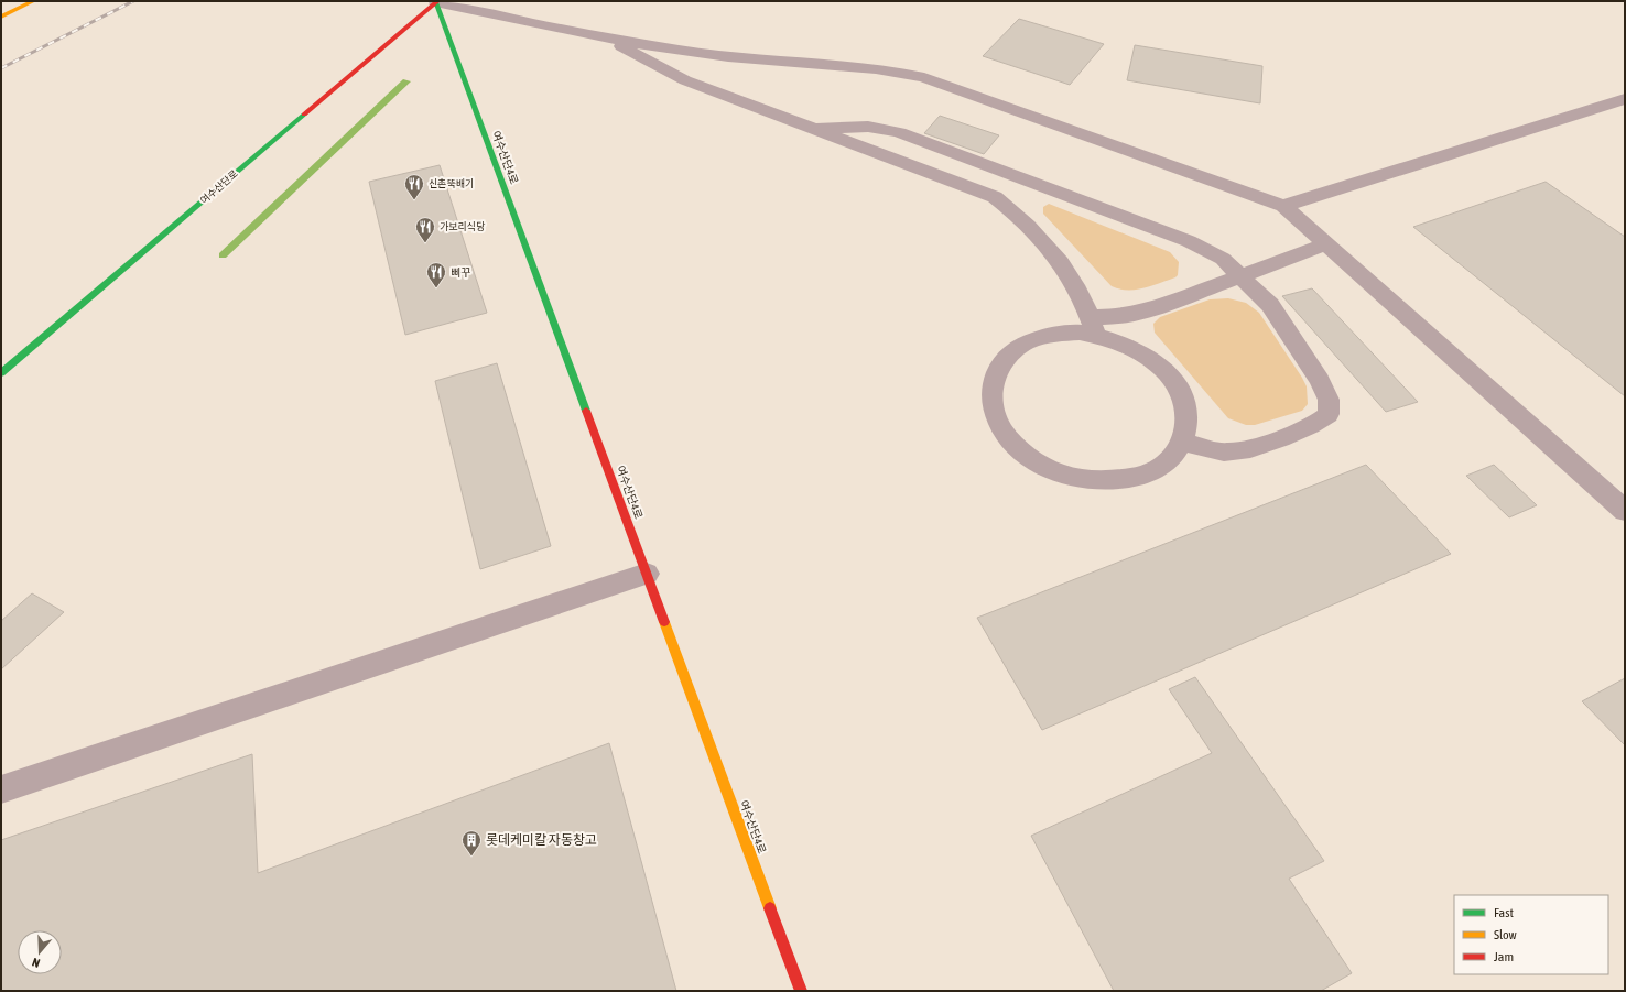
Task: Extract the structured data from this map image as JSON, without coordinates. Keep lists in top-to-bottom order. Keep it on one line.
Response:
{"streets":{"street":["여수산단4로","여수산단로"]},"crossings":[["여수산단4로","여수산단로"]],"places":{"restaurant":["신촌뚝배기","가보리식당","삐꾸"],"building":["롯데케미칼 자동창고"]},"legend":["Fast","Slow","Jam"],"north":"bottom"}
